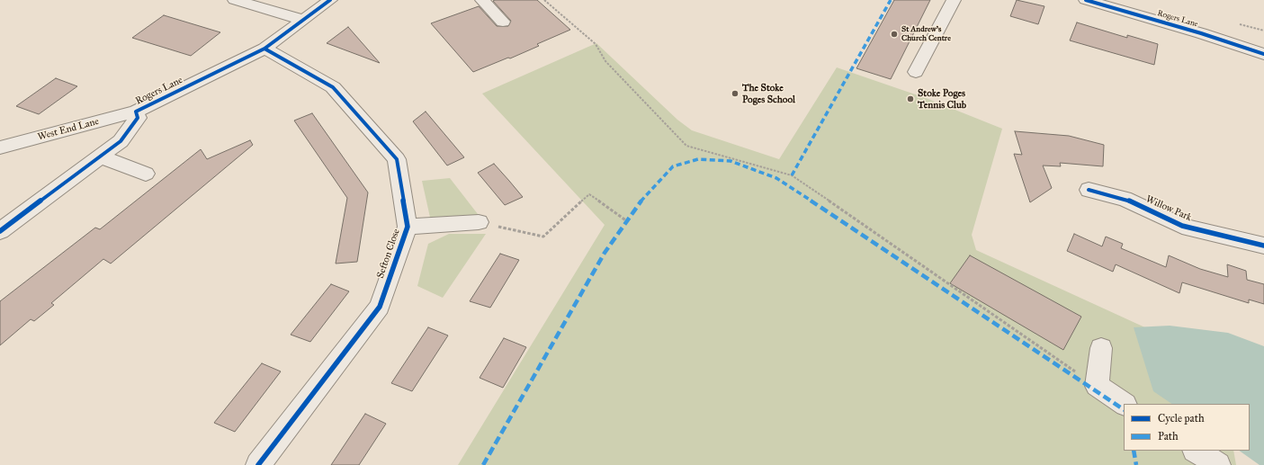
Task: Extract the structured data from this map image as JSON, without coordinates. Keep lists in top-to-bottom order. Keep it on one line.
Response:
{"streets":{"street":["Rogers Lane","West End Lane","Willow Park","Sefton Close"]},"crossings":[["Rogers Lane","West End Lane"],["Rogers Lane","Sefton Close"]],"places":["St Andrew's Church Centre","The Stoke Poges School","Stoke Poges Tennis Club"],"legend":["Cycle path","Path"]}
